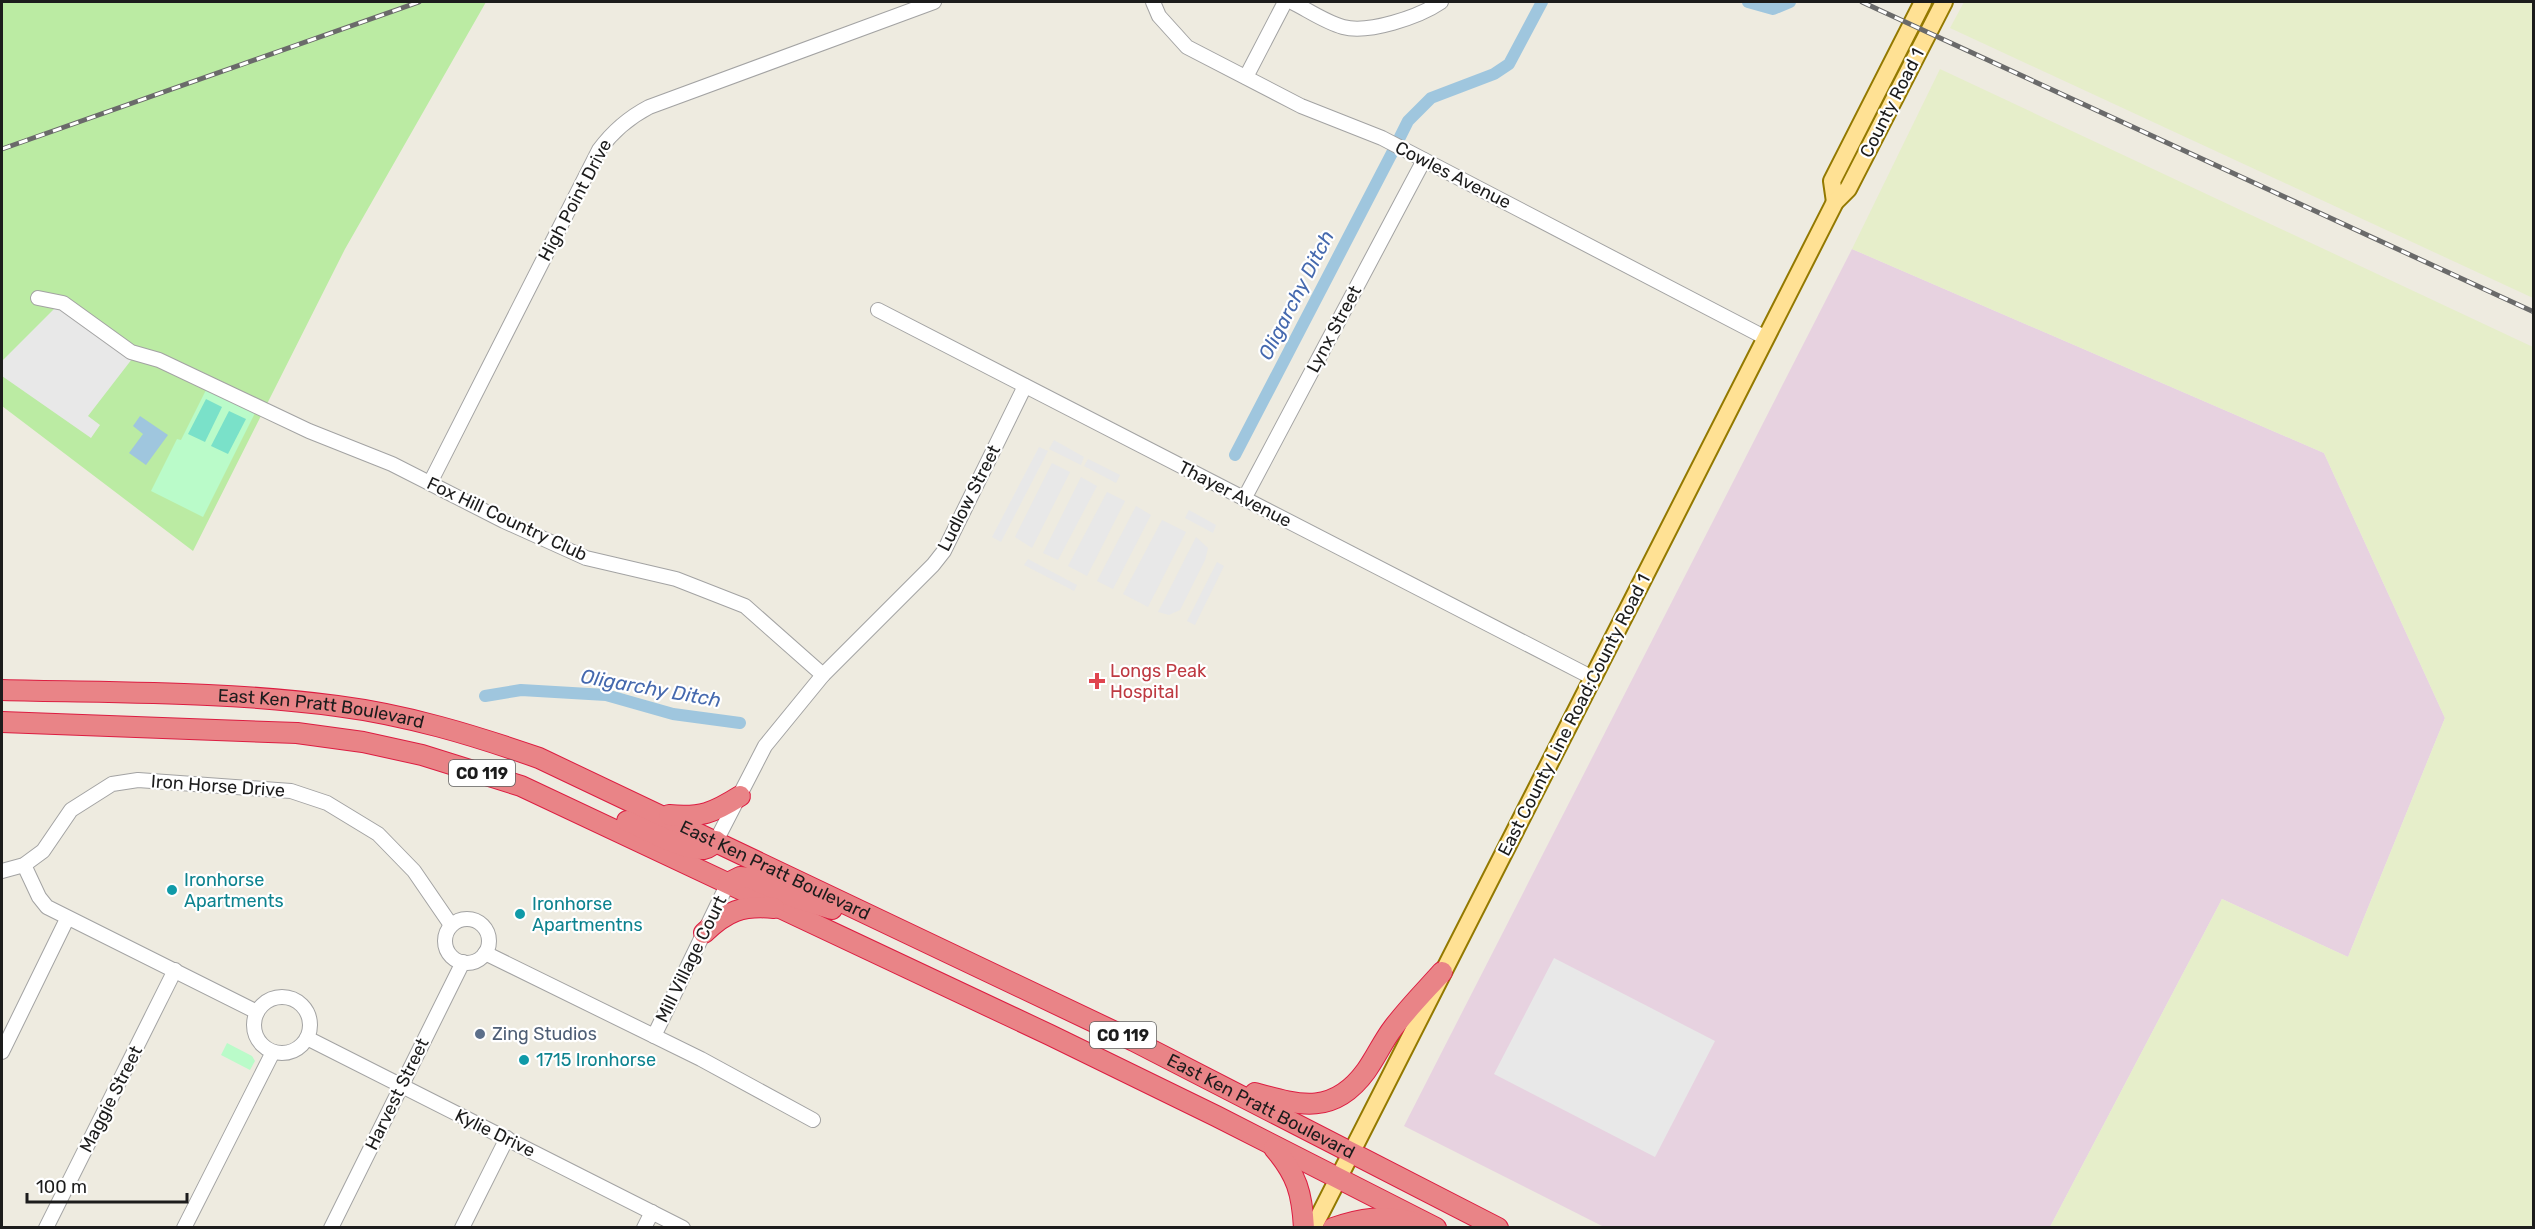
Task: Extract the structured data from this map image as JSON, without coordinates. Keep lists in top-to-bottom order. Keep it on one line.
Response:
{"streets":{"highway":["East Ken Pratt Boulevard","CO 119"],"main road":["County Road 1","East County Line Road;County Road 1"],"street":["Cowles Avenue","High Point Drive","Lynx Street","Thayer Avenue","Ludlow Street","Fox Hill Country Club","Iron Horse Drive","Mill Village Court","Harvest Street","Maggie Street","Kylie Drive"]},"crossings":[["County Road 1","East County Line Road;County Road 1"],["Cowles Avenue","Lynx Street"],["Cowles Avenue","East County Line Road;County Road 1"],["High Point Drive","Fox Hill Country Club"],["Lynx Street","Thayer Avenue"],["Thayer Avenue","Ludlow Street"],["Thayer Avenue","East County Line Road;County Road 1"],["Ludlow Street","Fox Hill Country Club"],["East Ken Pratt Boulevard","East County Line Road;County Road 1"],["East Ken Pratt Boulevard","Mill Village Court"],["Iron Horse Drive","Harvest Street"],["Harvest Street","Kylie Drive"]],"water":["Oligarchy Ditch"],"places":{"health":["Longs Peak Hospital"],"other":["Ironhorse Apartments","Ironhorse Apartmentns","Zing Studios","1715 Ironhorse"]},"scale_bar":"100 m"}
